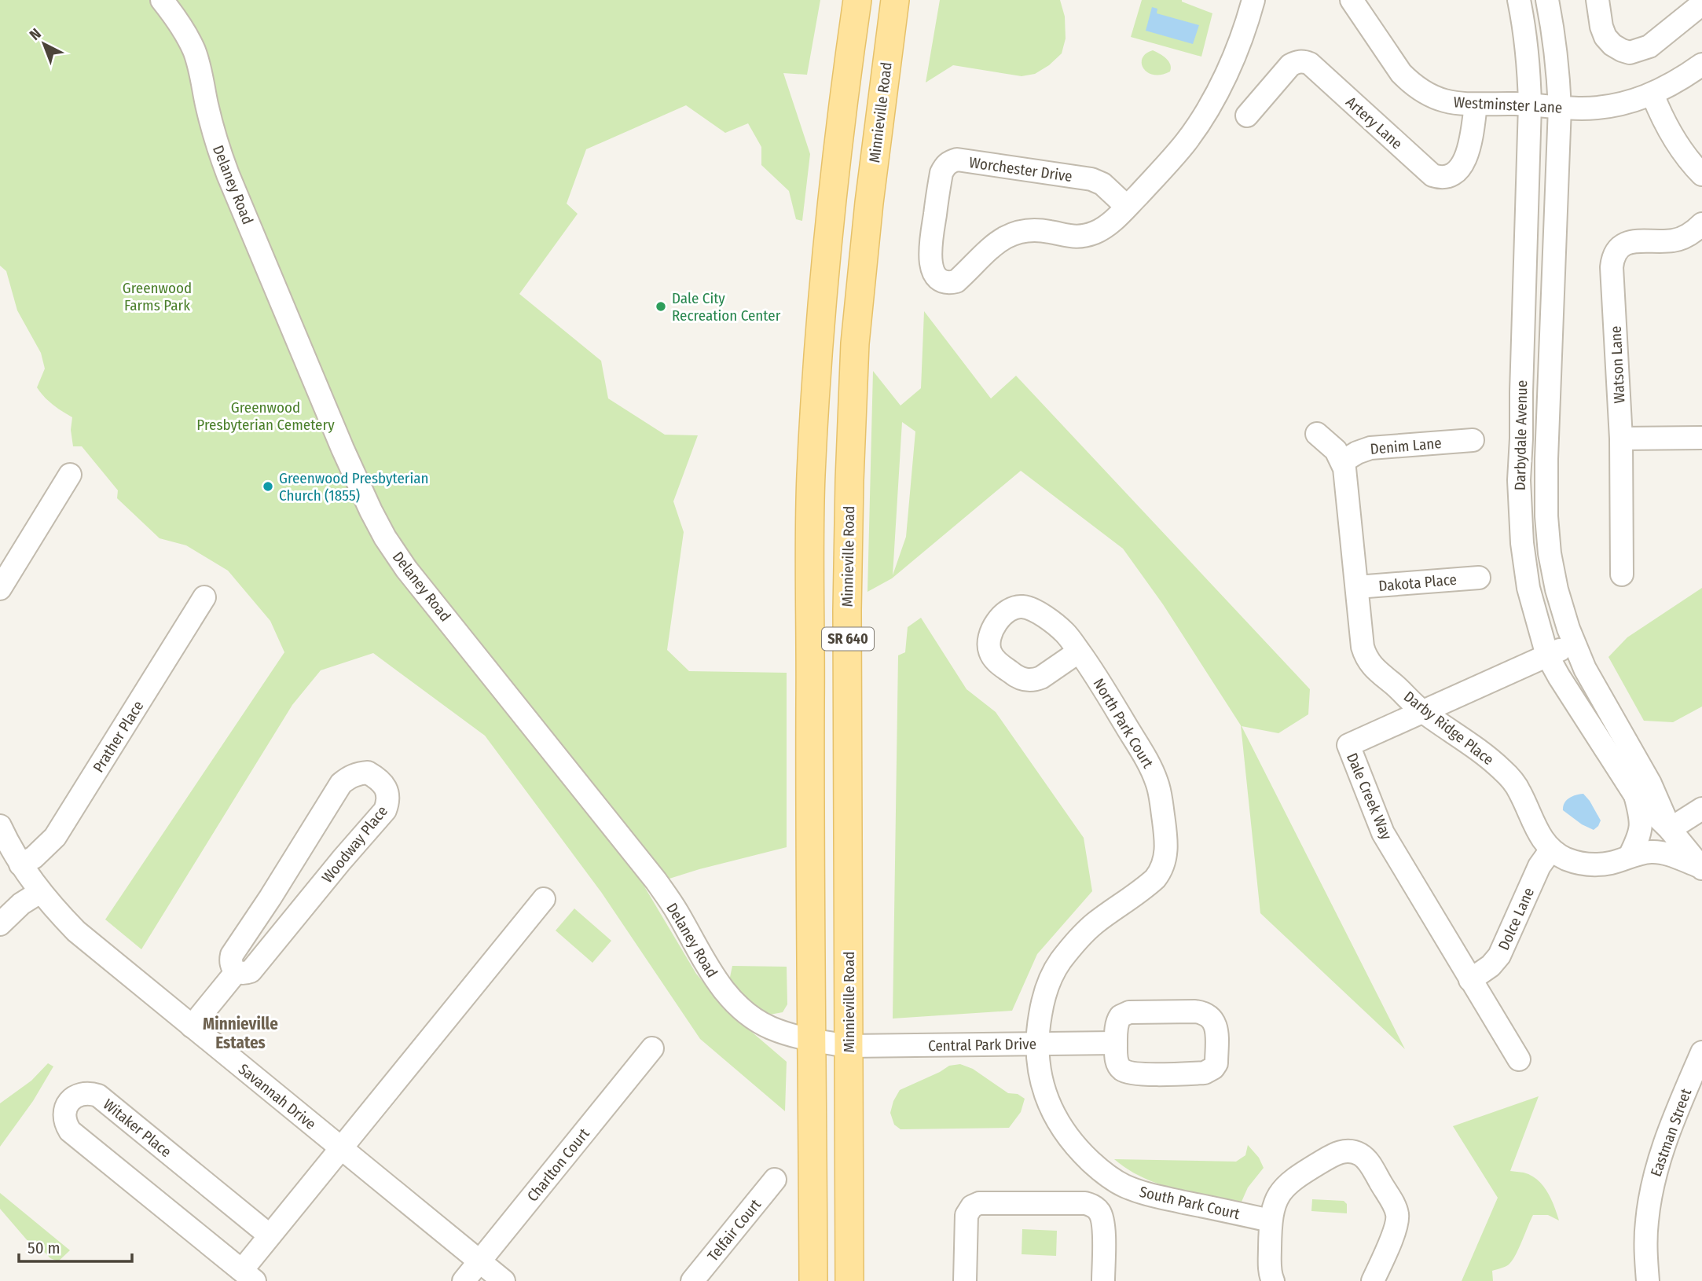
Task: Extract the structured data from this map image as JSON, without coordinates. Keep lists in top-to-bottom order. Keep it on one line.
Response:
{"streets":{"main road":["Minnieville Road","SR 640"],"street":["Westminster Lane","Artery Lane","Worchester Drive","Delaney Road","Watson Lane","Darbydale Avenue","Denim Lane","Dakota Place","North Park Court","Darby Ridge Place","Prather Place","Dale Creek Way","Woodway Place","Dolce Lane","Central Park Drive","Savannah Drive","Witaker Place","Eastman Street","Charlton Court","South Park Court","Telfair Court"]},"crossings":[["Westminster Lane","Artery Lane"],["Westminster Lane","Darbydale Avenue"],["Minnieville Road","Delaney Road"],["Minnieville Road","Central Park Drive"],["Delaney Road","SR 640"],["Delaney Road","Central Park Drive"],["Darbydale Avenue","Darby Ridge Place"],["Darbydale Avenue","Dale Creek Way"],["Denim Lane","Darby Ridge Place"],["Dakota Place","Darby Ridge Place"],["North Park Court","Central Park Drive"],["North Park Court","South Park Court"],["Darby Ridge Place","Dale Creek Way"],["Darby Ridge Place","Dolce Lane"],["Prather Place","Savannah Drive"],["Dale Creek Way","Dolce Lane"],["Woodway Place","Savannah Drive"],["Central Park Drive","South Park Court"],["Savannah Drive","Witaker Place"],["Savannah Drive","Charlton Court"]],"districts":["Minnieville Estates"],"parks":["Greenwood Farms Park","Greenwood Presbyterian Cemetery"],"places":["Dale City Recreation Center","Greenwood Presbyterian Church (1855)"],"scale_bar":"50 m","north":"top left"}
